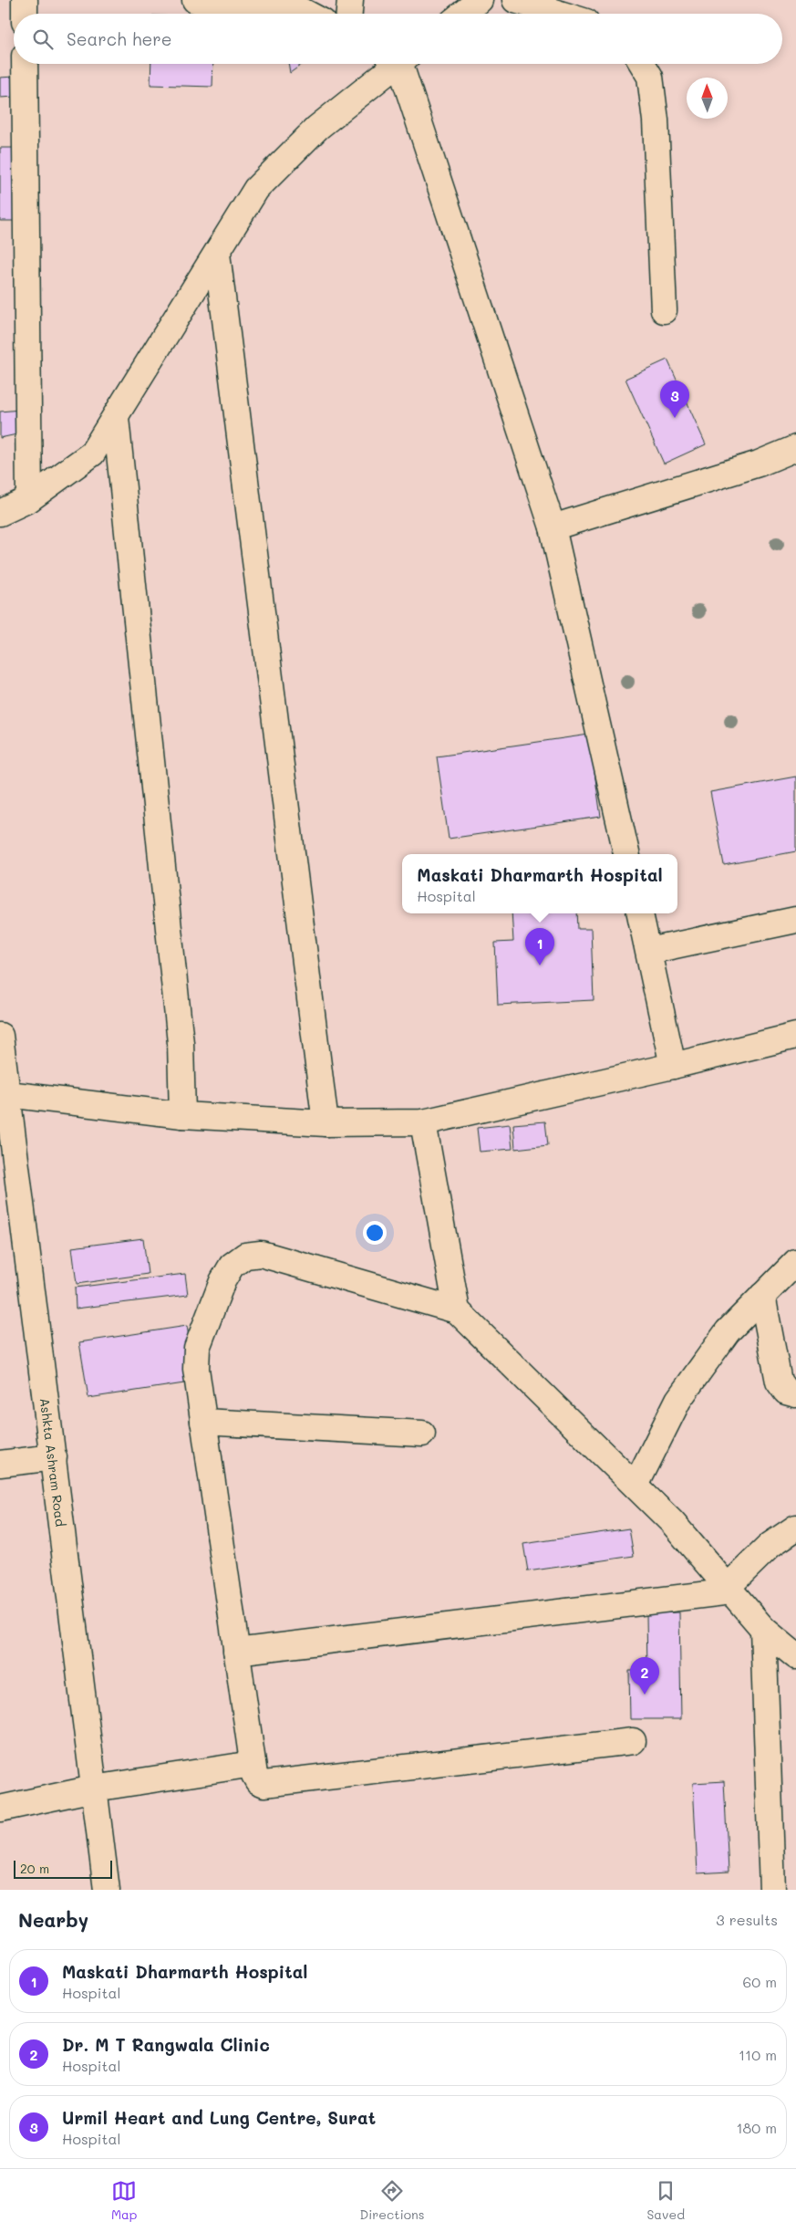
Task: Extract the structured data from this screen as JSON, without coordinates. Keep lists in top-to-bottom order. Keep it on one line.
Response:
{"streets":{"street":["Ashkta Ashram Road"]},"scale_bar":"20 m","north":"top","page":{"search":"Search here","pins":["3","1","2"],"popup":["Maskati Dharmarth Hospital","Hospital"],"scale":"20 m","heading":["Nearby","3 results"],"list":[{"mark":"1","name":"Maskati Dharmarth Hospital","note":"Hospital","value":"60 m"},{"mark":"2","name":"Dr. M T Rangwala Clinic","note":"Hospital","value":"110 m"},{"mark":"3","name":"Urmil Heart and Lung Centre, Surat","note":"Hospital","value":"180 m"}],"nav":["Map","Directions","Saved"]}}
